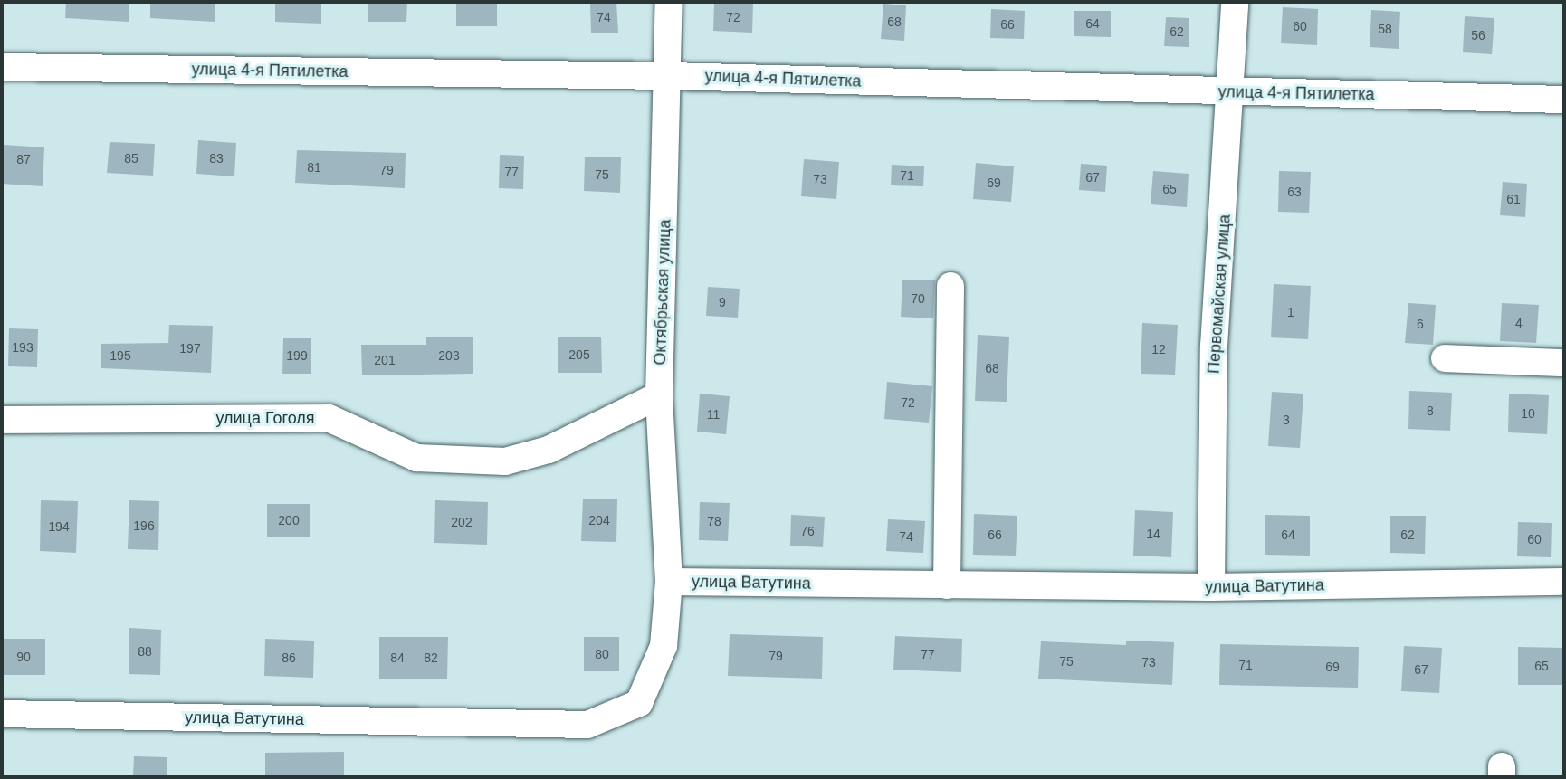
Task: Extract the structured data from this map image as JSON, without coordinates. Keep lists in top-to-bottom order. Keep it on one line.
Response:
{"streets":{"street":["улица 4-я Пятилетка","Октябрьская улица","Первомайская улица","улица Гоголя","улица Ватутина"]},"crossings":[["улица 4-я Пятилетка","Октябрьская улица"],["улица 4-я Пятилетка","Первомайская улица"],["Октябрьская улица","улица Гоголя"],["Октябрьская улица","улица Ватутина"],["Первомайская улица","улица Ватутина"]],"house_numbers":["74","72","68","64","66","60","58","62","56","85","83","87","81","79","77","75","71","67","73","69","65","63","61","70","9","1","4","6","193","197","12","205","195","199","203","201","68","72","8","10","11","3","200","204","78","202","196","194","76","14","66","64","62","74","60","88","80","77","79","90","86","84","82","75","73","71","65","69","67"]}
